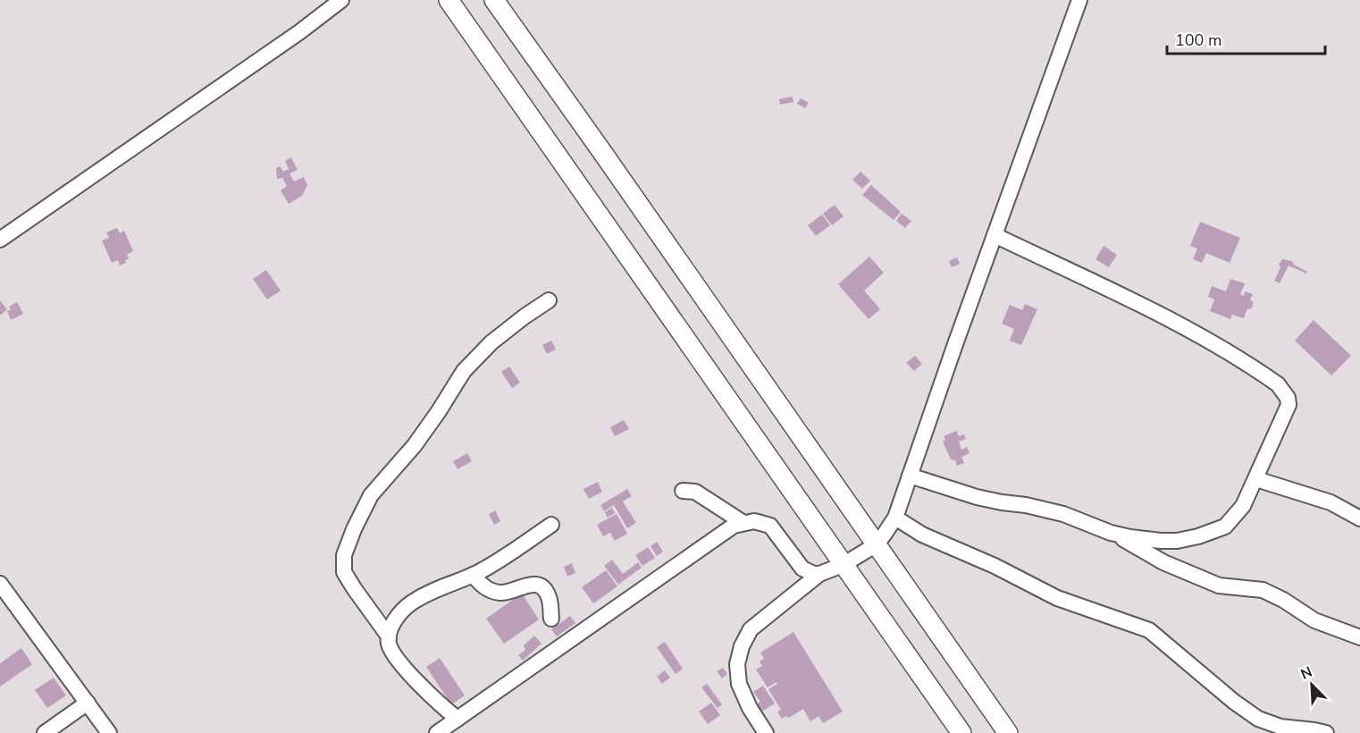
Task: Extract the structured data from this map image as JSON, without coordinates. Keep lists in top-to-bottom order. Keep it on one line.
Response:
{"scale_bar":"100 m","north":"top left"}
